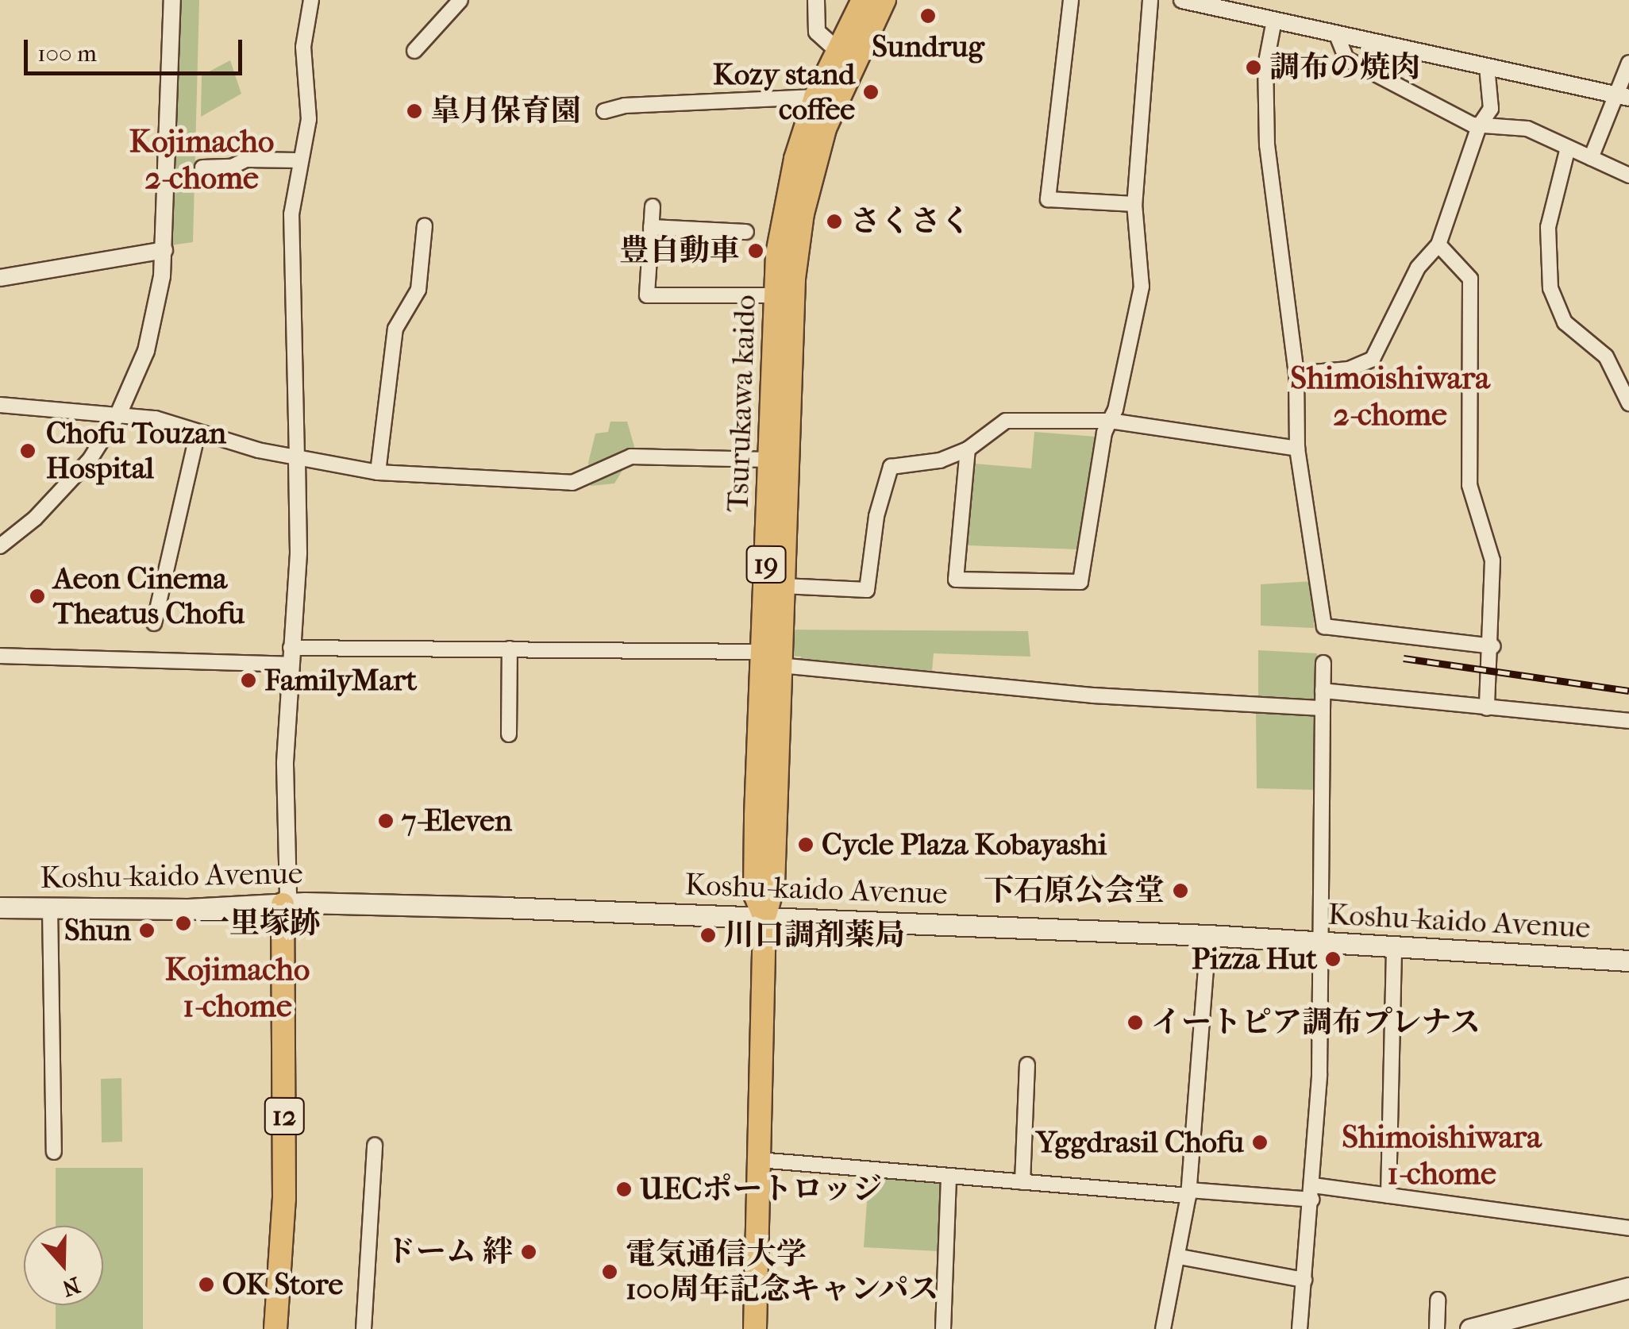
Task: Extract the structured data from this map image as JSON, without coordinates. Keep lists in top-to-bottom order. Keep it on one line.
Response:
{"streets":{"main road":["Tsurukawa kaido","19","Koshu-kaido Avenue","12"]},"crossings":[["Tsurukawa kaido","19"],["19","Koshu-kaido Avenue"],["Koshu-kaido Avenue","12"]],"districts":["Kojimacho 2-chome","Shimoishiwara 2-chome","Kojimacho 1-chome","Shimoishiwara 1-chome"],"places":["Sundrug","調布の焼肉","Kozy stand coffee","皐月保育園","さくさく","豊自動車","Chofu Touzan Hospital","Aeon Cinema Theatus Chofu","FamilyMart","7-Eleven","Cycle Plaza Kobayashi","下石原公会堂","一里塚跡","Shun","川口調剤薬局","Pizza Hut","イートピア調布プレナス","Yggdrasil Chofu","UECポートロッジ","ドーム 絆","電気通信大学 100周年記念キャンパス","OK Store"],"scale_bar":"100 m","north":"bottom"}
